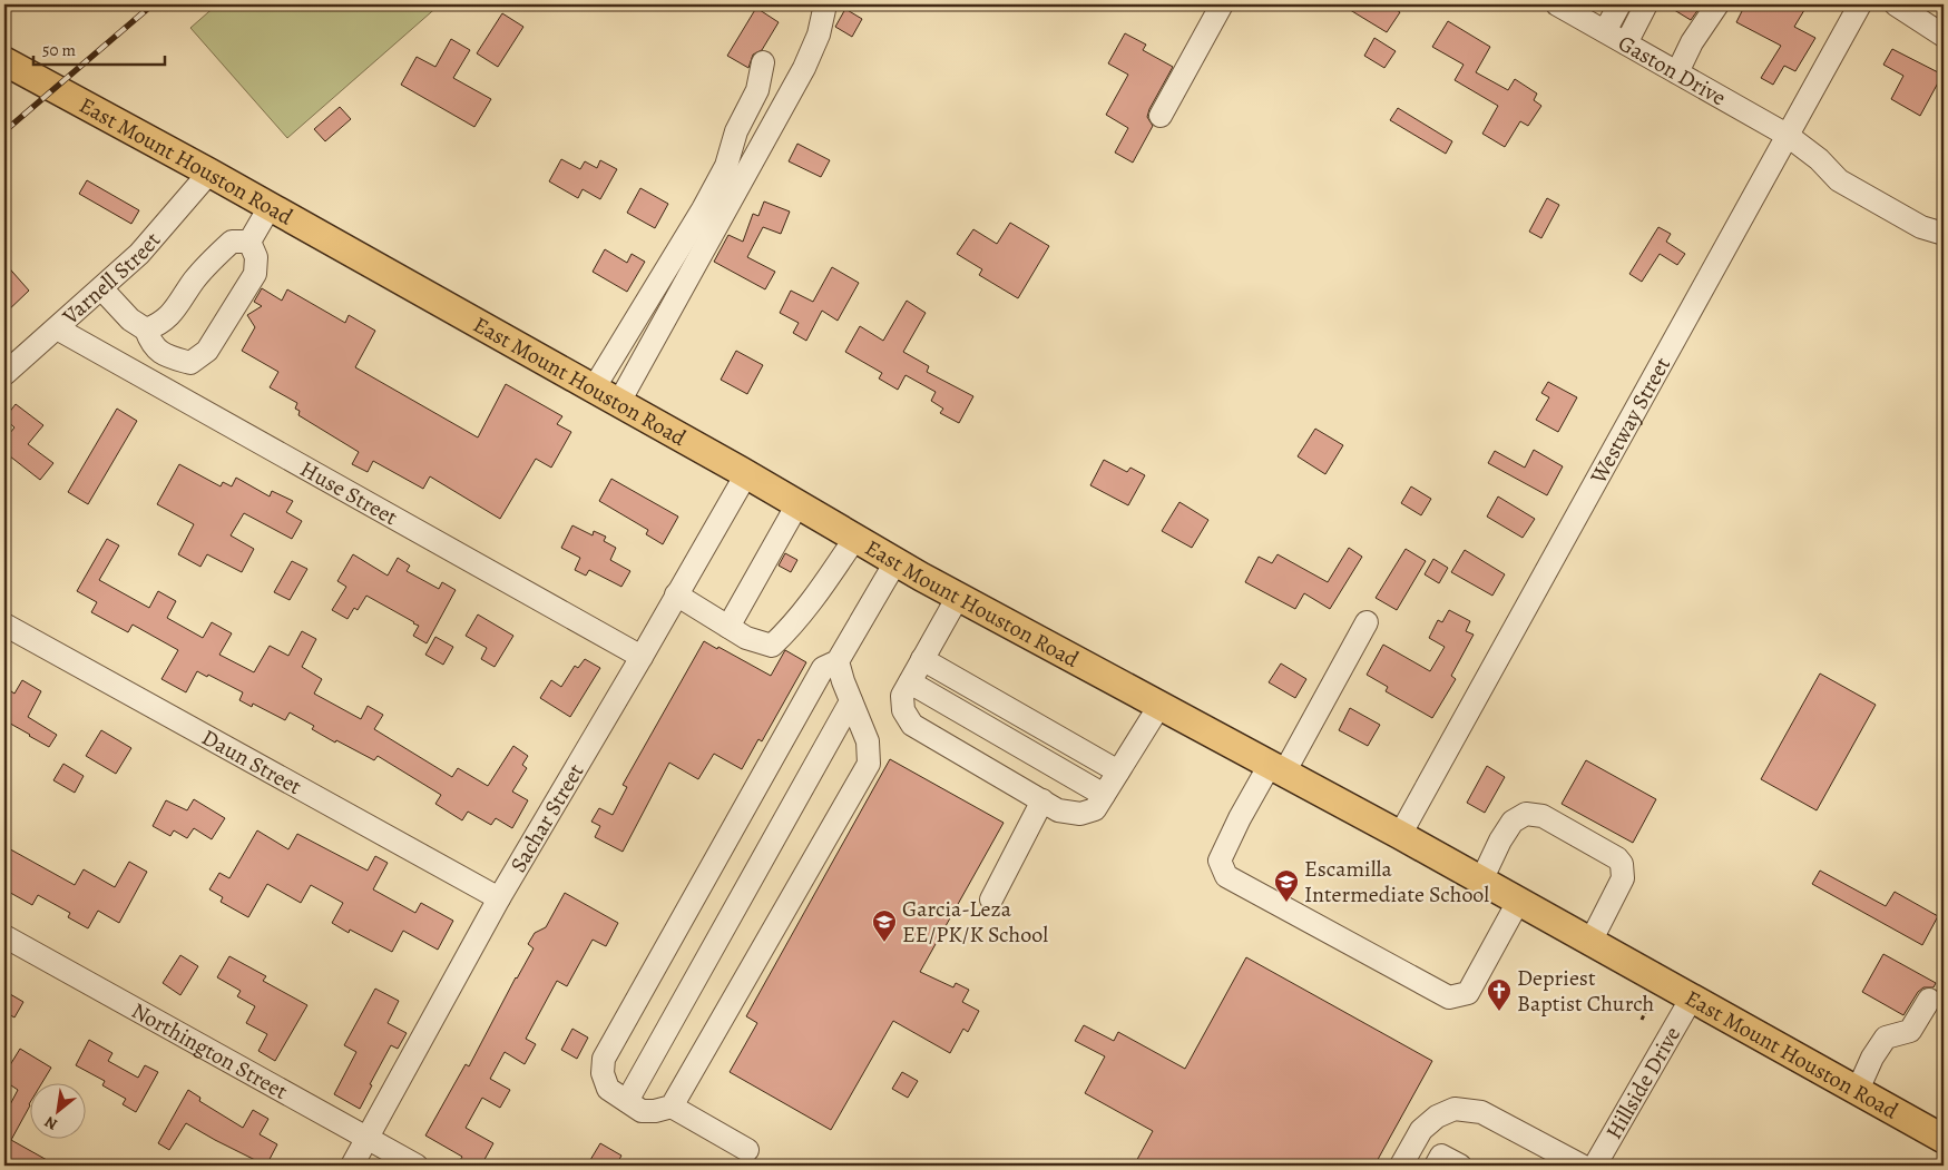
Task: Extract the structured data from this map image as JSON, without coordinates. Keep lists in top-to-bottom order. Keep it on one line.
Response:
{"streets":{"main road":["East Mount Houston Road"],"street":["Gaston Drive","Varnell Street","Westway Street","Huse Street","Daun Street","Sachar Street","Northington Street","Hillside Drive"]},"crossings":[["Gaston Drive","Westway Street"],["East Mount Houston Road","Varnell Street"],["East Mount Houston Road","Westway Street"],["East Mount Houston Road","Sachar Street"],["East Mount Houston Road","Hillside Drive"],["Varnell Street","Huse Street"],["Huse Street","Sachar Street"],["Daun Street","Sachar Street"],["Sachar Street","Northington Street"]],"places":{"school or university":["Escamilla Intermediate School","Garcia-Leza EE/PK/K School"],"church":["Depriest Baptist Church"]},"scale_bar":"50 m","north":"bottom left"}
